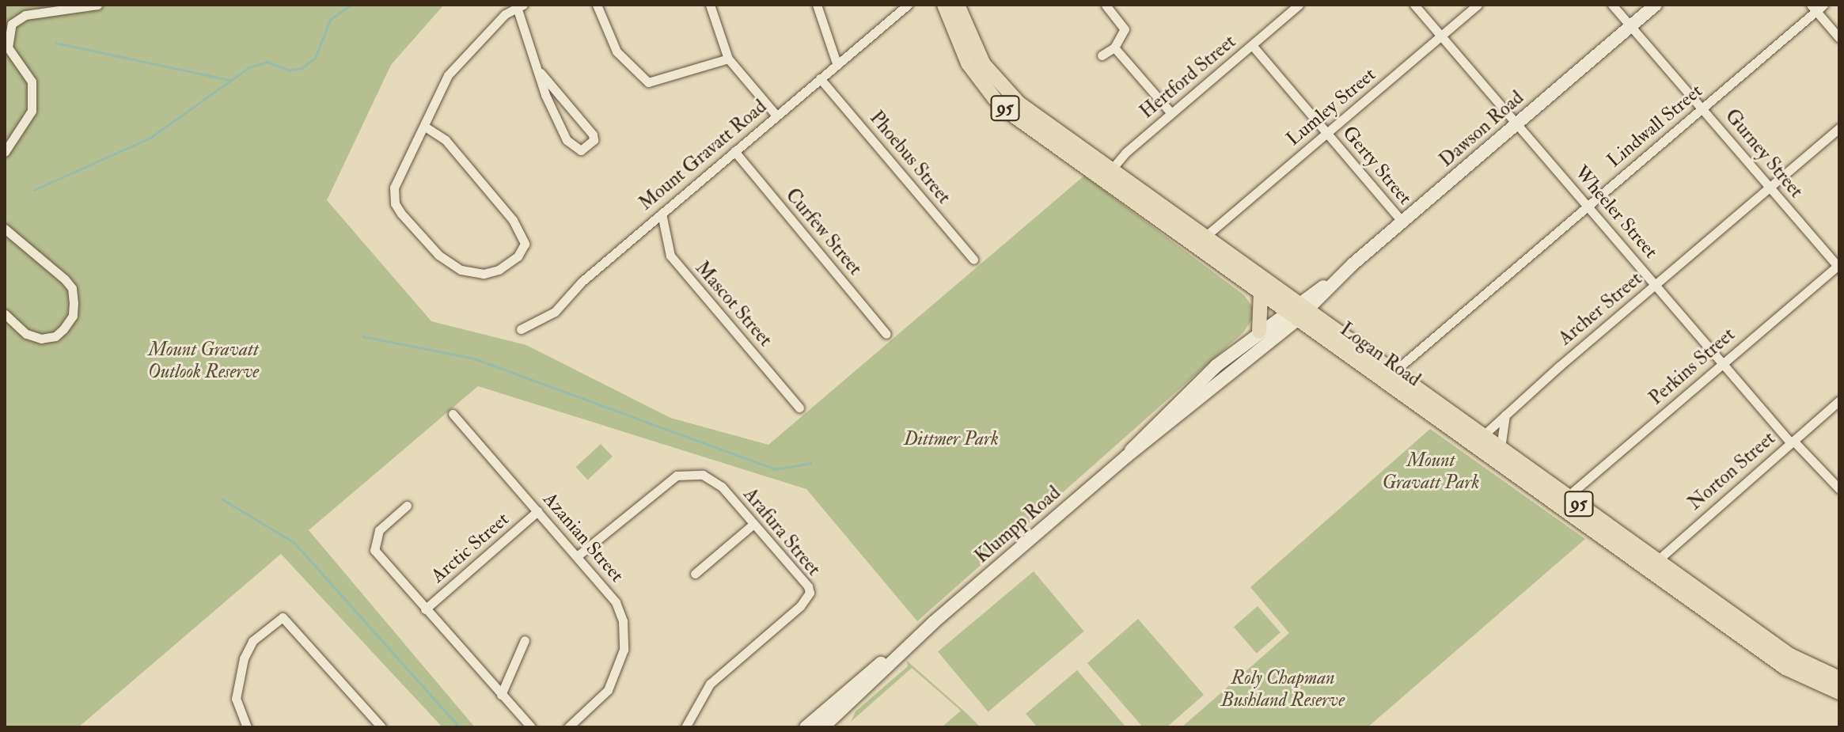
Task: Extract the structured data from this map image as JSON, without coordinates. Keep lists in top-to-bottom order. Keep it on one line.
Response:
{"streets":{"main road":["95","Dawson Road","Logan Road","Klumpp Road"],"street":["Hertford Street","Lumley Street","Lindwall Street","Gurney Street","Mount Gravatt Road","Phoebus Street","Gerty Street","Wheeler Street","Curfew Street","Mascot Street","Archer Street","Perkins Street","Norton Street","Arafura Street","Azanian Street","Arctic Street"]},"crossings":[["Hertford Street","Gerty Street"],["Hertford Street","Logan Road"],["Lumley Street","Gerty Street"],["Lumley Street","Wheeler Street"],["Lumley Street","Logan Road"],["Lindwall Street","Gurney Street"],["Lindwall Street","Wheeler Street"],["Lindwall Street","Logan Road"],["Dawson Road","Gurney Street"],["Dawson Road","Gerty Street"],["Dawson Road","Wheeler Street"],["Dawson Road","Logan Road"],["Dawson Road","Klumpp Road"],["Gurney Street","Archer Street"],["Gurney Street","Perkins Street"],["Mount Gravatt Road","Phoebus Street"],["Mount Gravatt Road","Curfew Street"],["Mount Gravatt Road","Mascot Street"],["Wheeler Street","Archer Street"],["Wheeler Street","Perkins Street"],["Wheeler Street","Norton Street"],["Archer Street","Logan Road"],["Logan Road","Perkins Street"],["Logan Road","Norton Street"],["Logan Road","Klumpp Road"],["Arafura Street","Azanian Street"],["Azanian Street","Arctic Street"]],"parks":["Mount Gravatt Outlook Reserve","Dittmer Park","Mount Gravatt Park","Roly Chapman Bushland Reserve"]}
